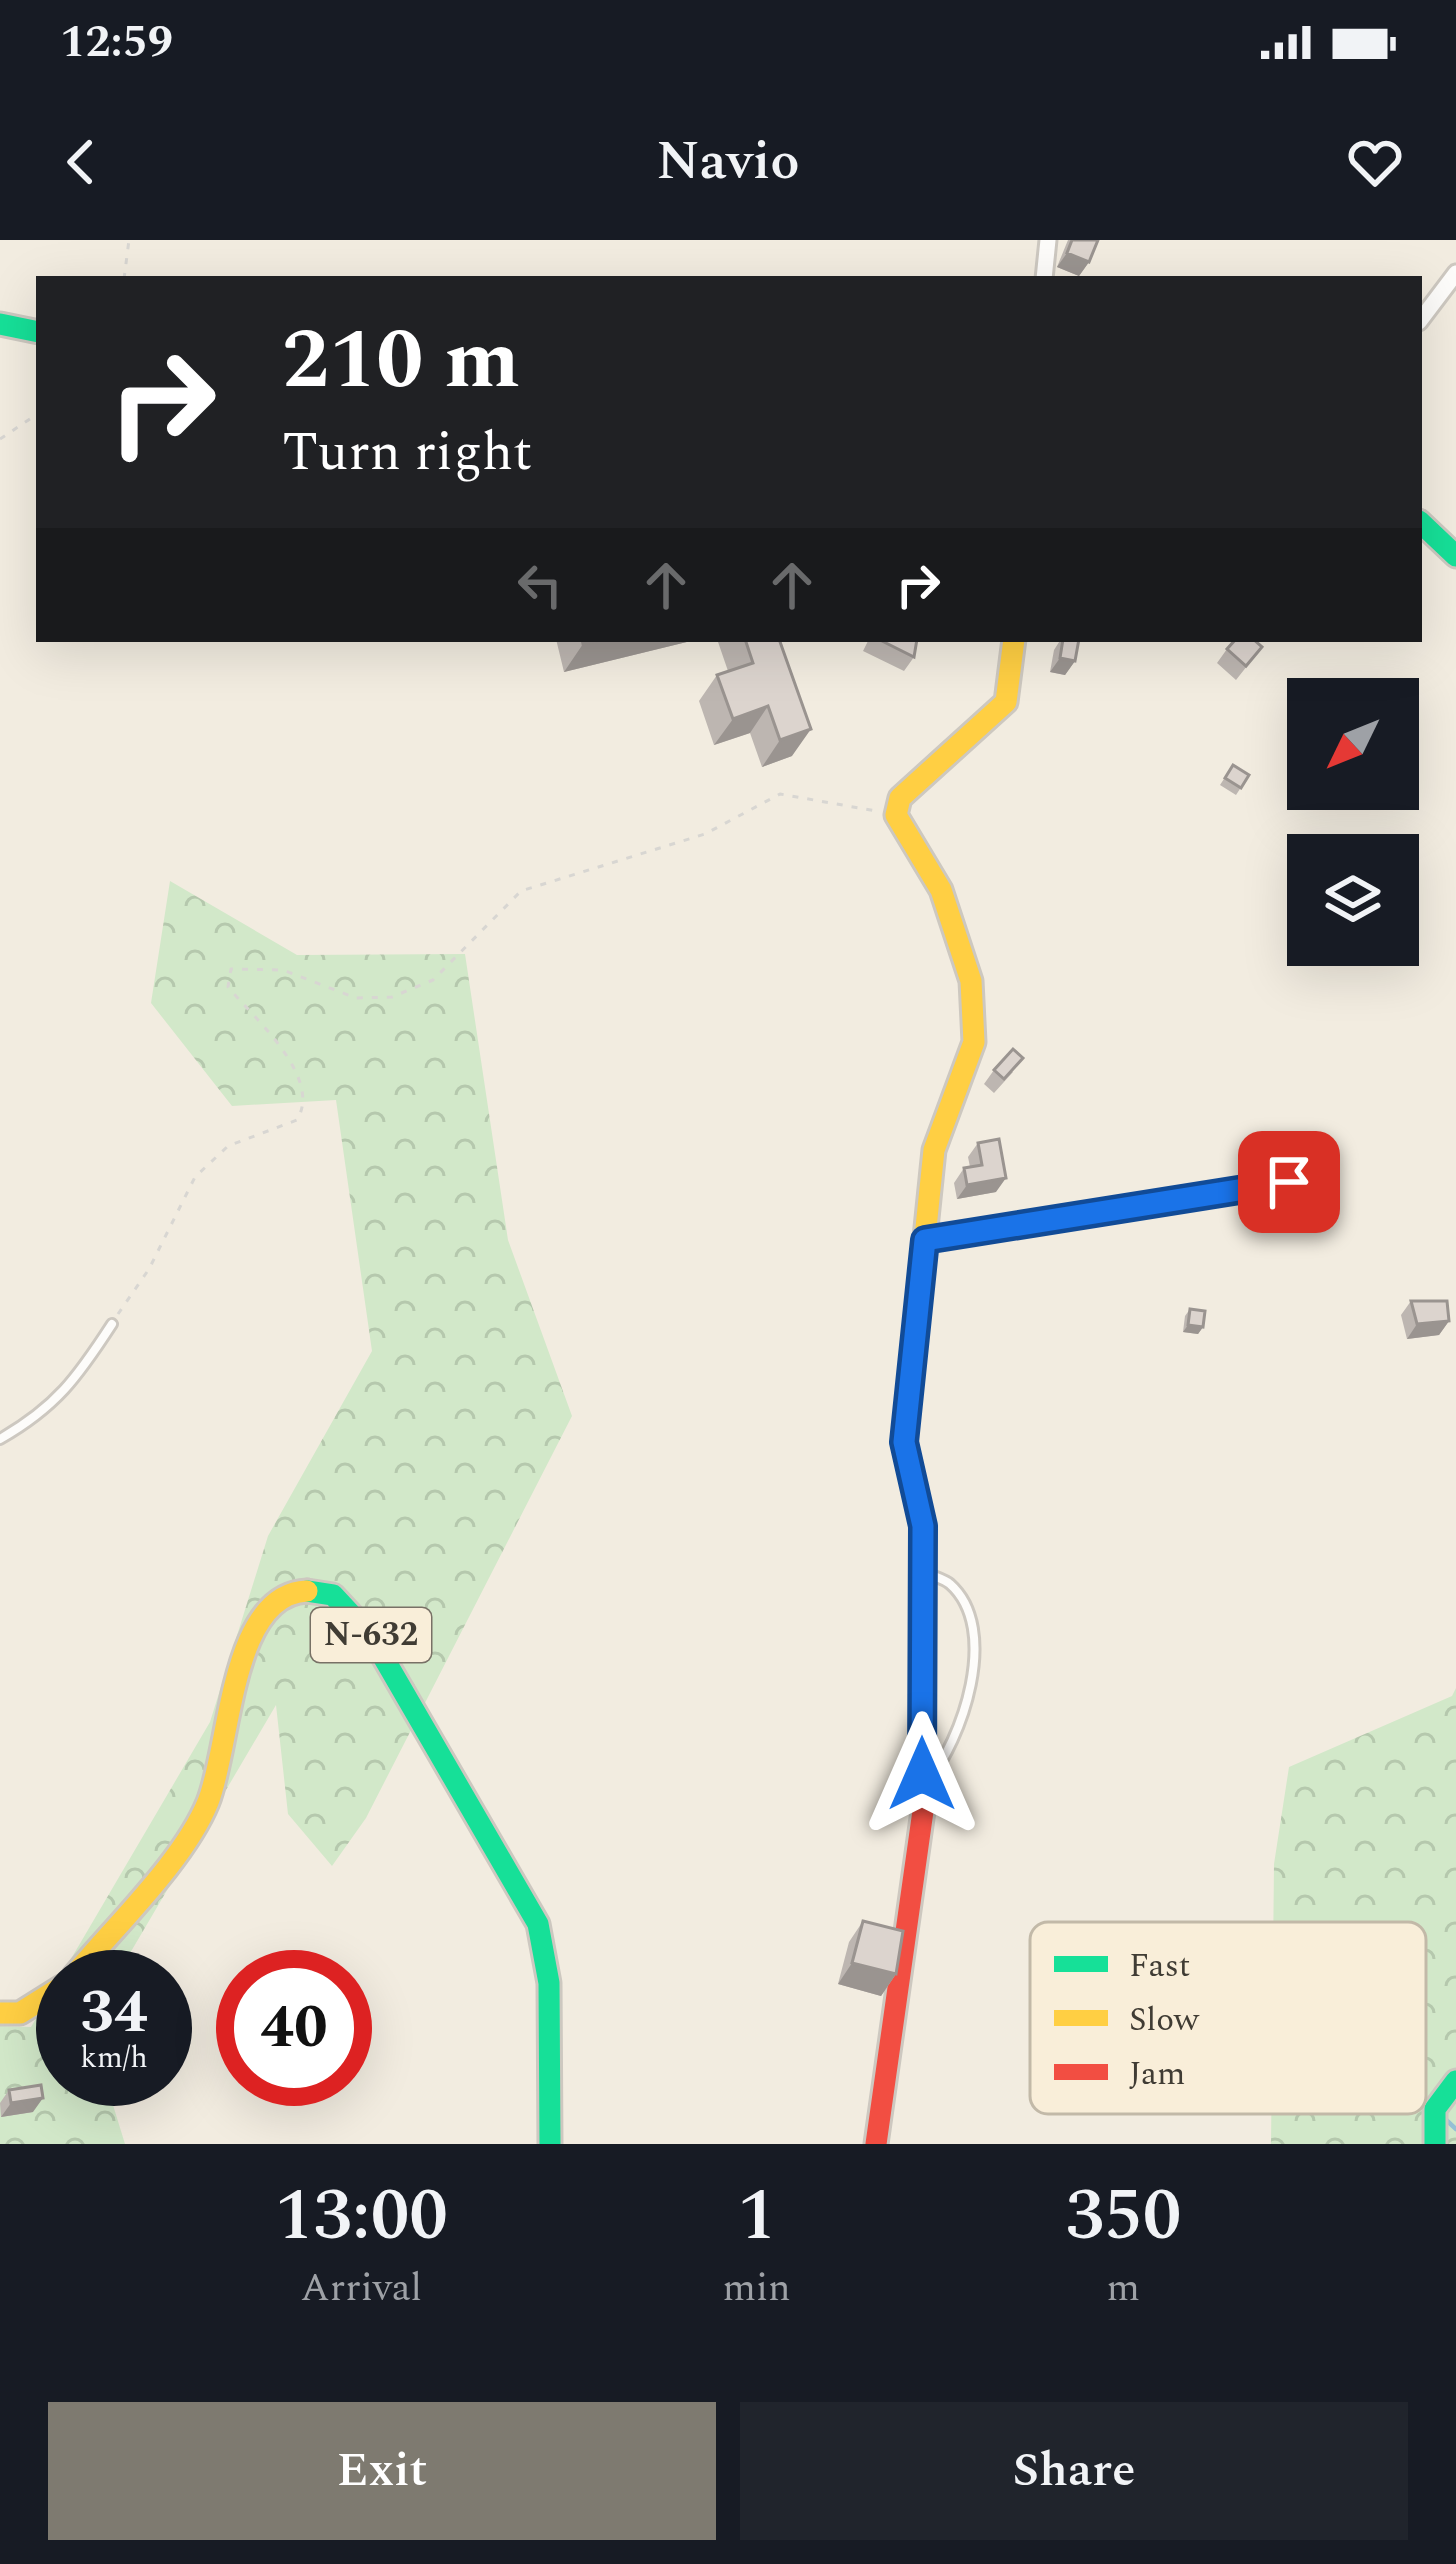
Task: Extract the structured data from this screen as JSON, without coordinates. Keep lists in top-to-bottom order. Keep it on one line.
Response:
{"streets":{"main road":["N-632"]},"legend":["Fast","Slow","Jam"],"north":"bottom left","page":{"status":"12:59","header":"Navio","turn":["210 m","Turn right"],"speed":"34 km/h","limit":"40","eta":["13:00","Arrival","1","min","350","m"],"buttons":["Exit","Share"]}}
